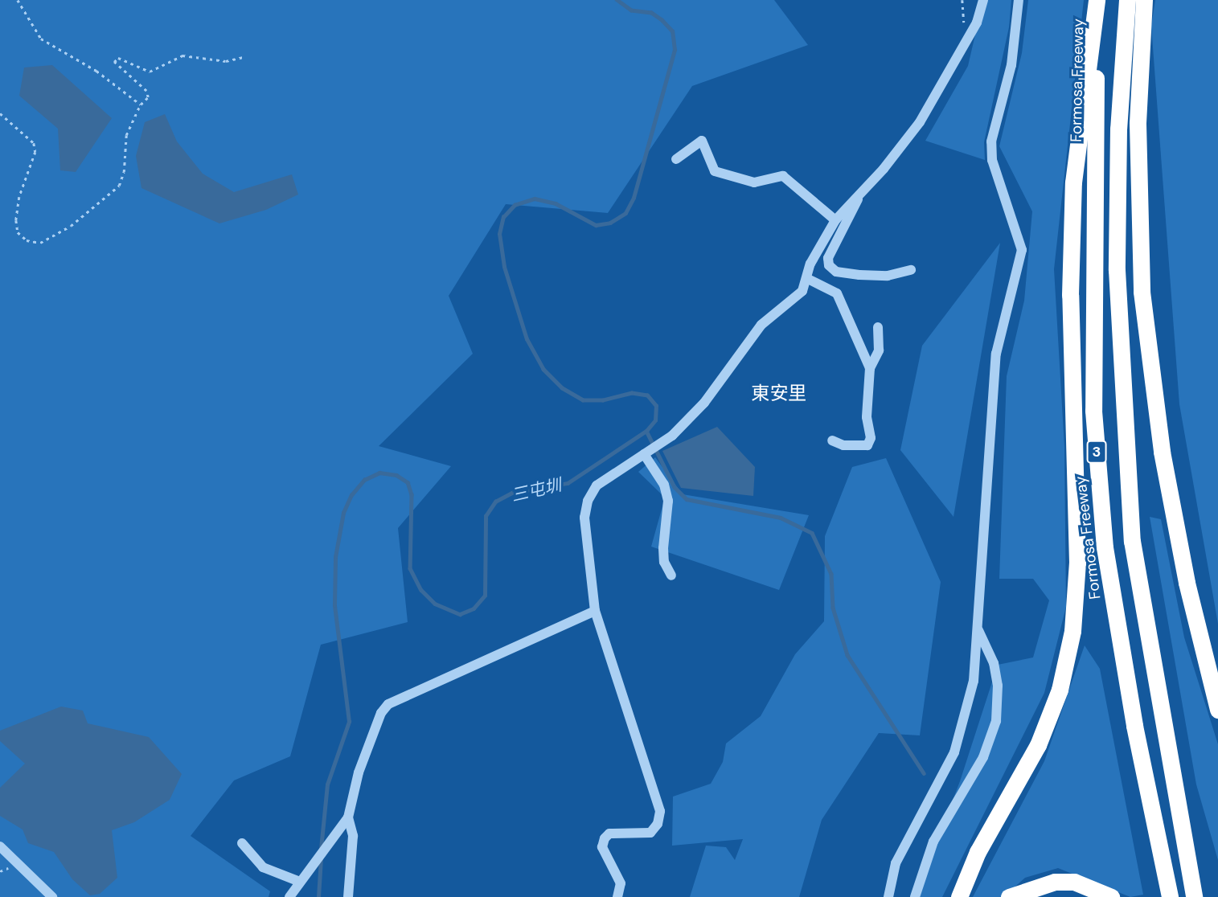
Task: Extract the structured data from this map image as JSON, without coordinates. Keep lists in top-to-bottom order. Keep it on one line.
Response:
{"streets":{"highway":["Formosa Freeway","3"]},"districts":["東安里"],"water":["三屯圳"]}
